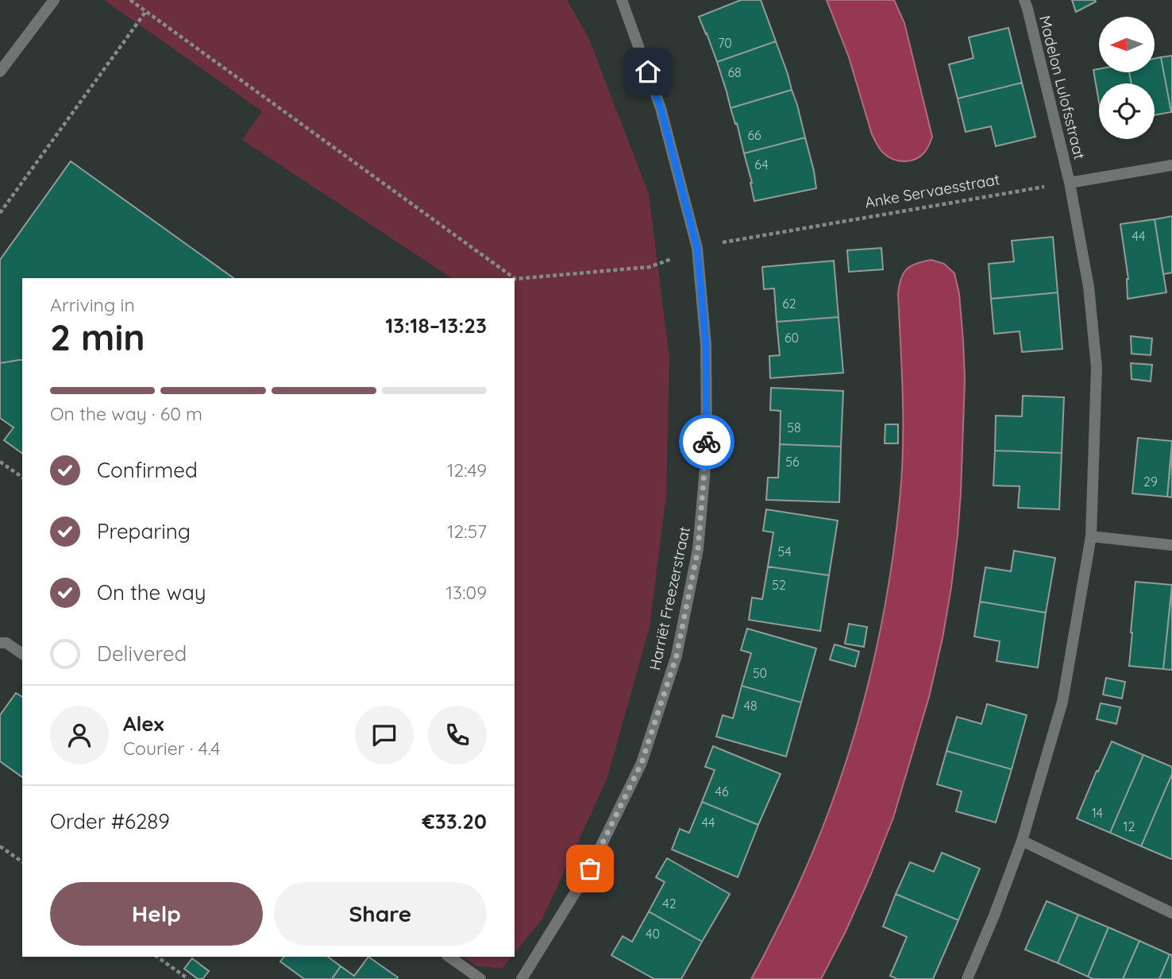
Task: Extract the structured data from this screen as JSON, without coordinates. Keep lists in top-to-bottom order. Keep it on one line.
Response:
{"streets":{"street":["Madelon Lulofsstraat","Harriët Freezerstraat"],"path":["Anke Servaesstraat"]},"crossings":[["Madelon Lulofsstraat","Anke Servaesstraat"],["Anke Servaesstraat","Harriët Freezerstraat"]],"house_numbers":["70","68","66","64","44","62","60","58","56","29","54","52","50","48","46","14","44","12","42","40"],"north":"left","page":{"heading":["2 min","Arriving in","13:18–13:23"],"panel":["Alex","Courier · 4.4","Order #6289","€33.20"],"bar":"On the way · 60 m","list":[["Confirmed","12:49"],["Preparing","12:57"],["On the way","13:09"],"Delivered"],"buttons":["Help","Share"]}}
